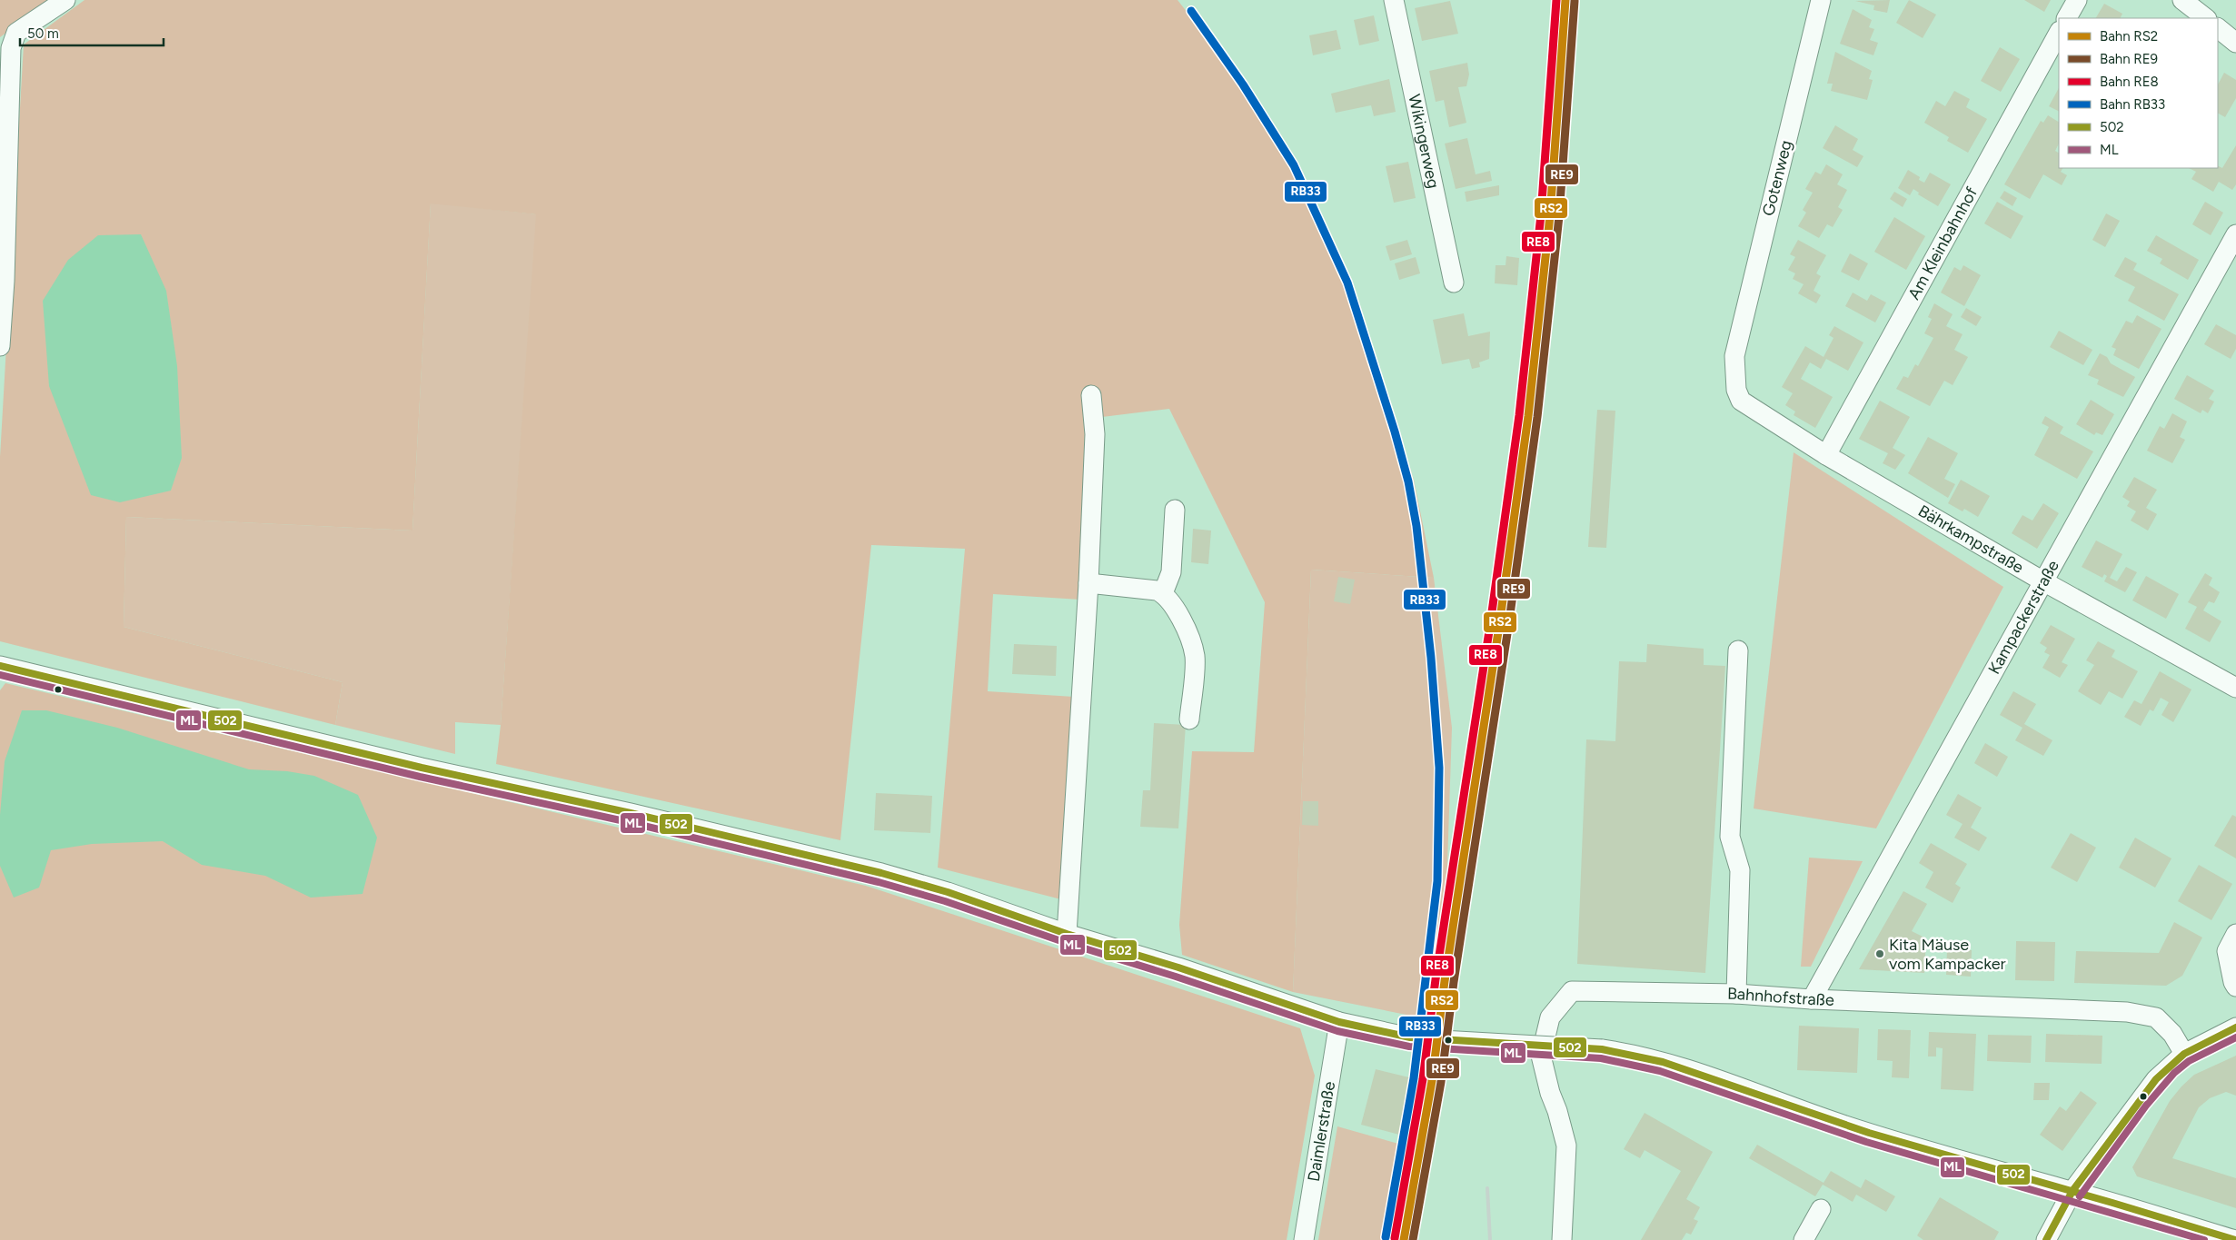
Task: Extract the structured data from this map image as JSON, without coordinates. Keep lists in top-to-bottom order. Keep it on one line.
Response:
{"streets":{"street":["Wikingerweg","Gotenweg","Am Kleinbahnhof","Bährkampstraße","Kampackerstraße","Bahnhofstraße","Daimlerstraße"]},"crossings":[["Gotenweg","Am Kleinbahnhof"],["Gotenweg","Bährkampstraße"],["Am Kleinbahnhof","Bährkampstraße"],["Bährkampstraße","Kampackerstraße"],["Kampackerstraße","Bahnhofstraße"]],"places":["Kita Mäuse vom Kampacker"],"lines":["rail line RS2","rail line RE8","rail line RE9","rail line RB33","transit line 502","transit line ML"],"legend":["Bahn RS2","Bahn RE9","Bahn RE8","Bahn RB33","502","ML"],"scale_bar":"50 m"}
